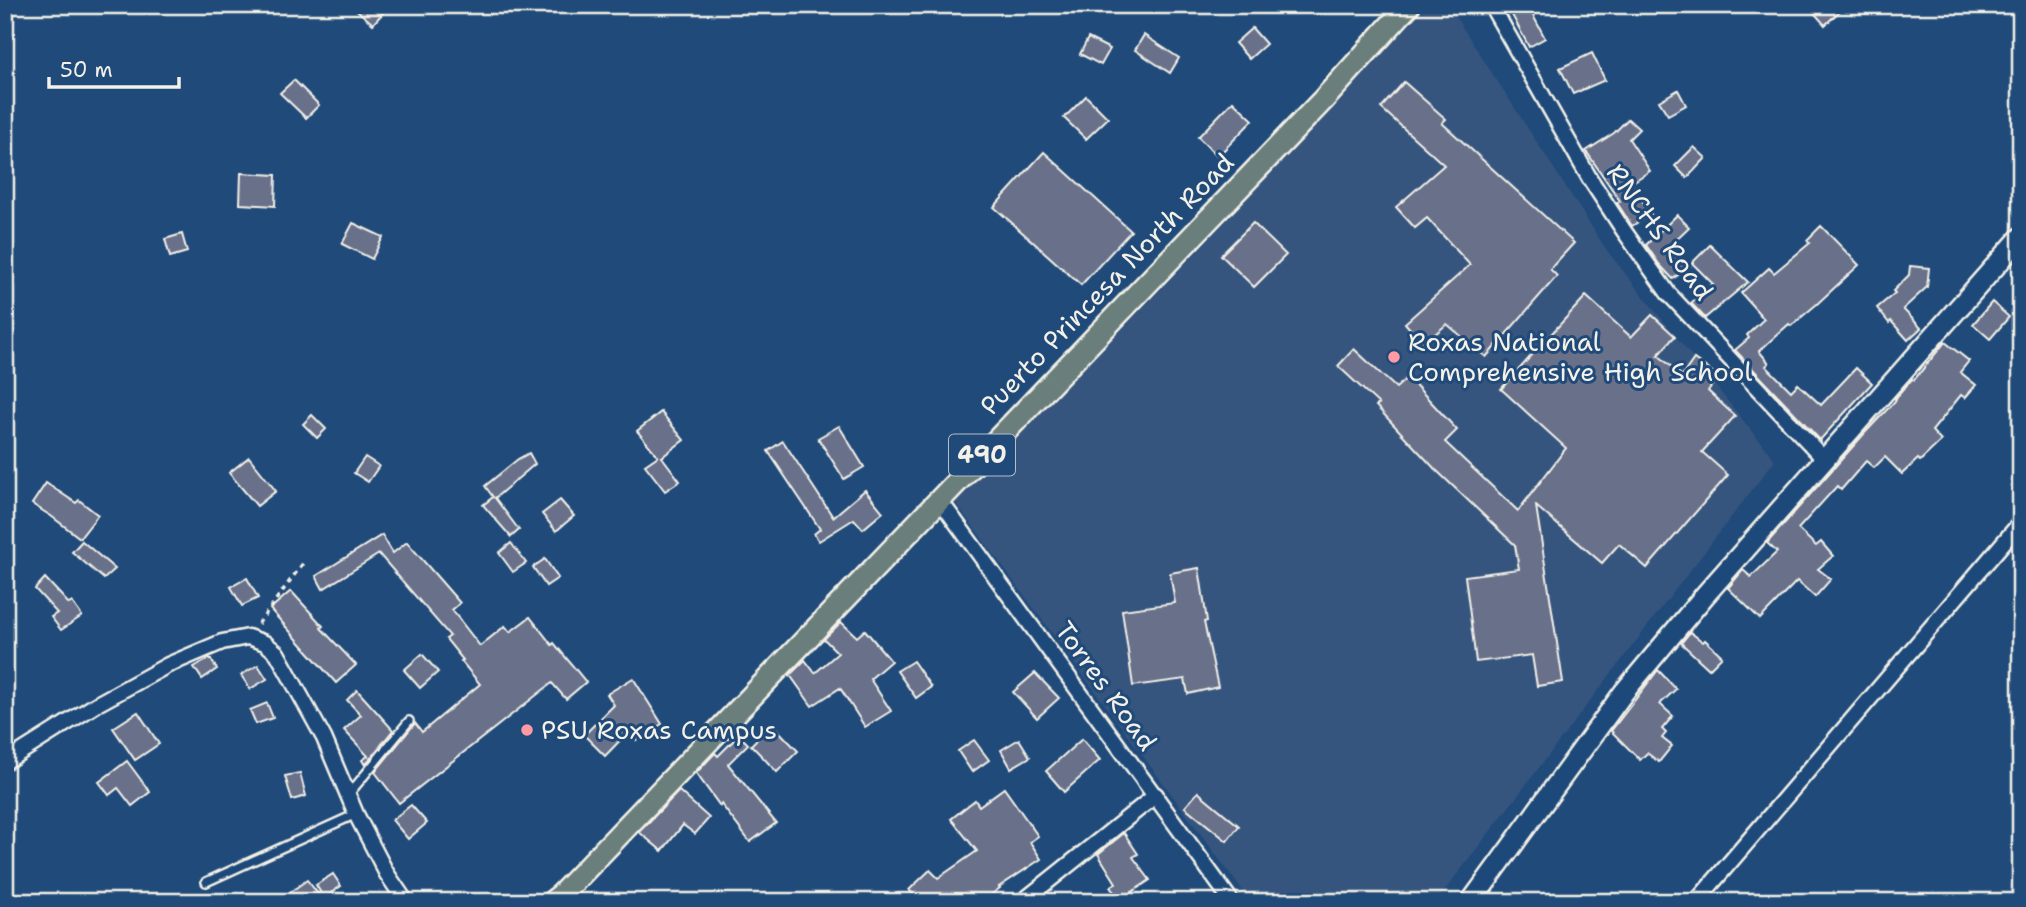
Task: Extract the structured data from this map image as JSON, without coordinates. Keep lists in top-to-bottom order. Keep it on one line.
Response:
{"streets":{"main road":["Puerto Princesa North Road","490"],"street":["RNCHS Road","Torres Road"]},"crossings":[["Puerto Princesa North Road","Torres Road"]],"places":["Roxas National Comprehensive High School","PSU Roxas Campus"],"scale_bar":"50 m"}
